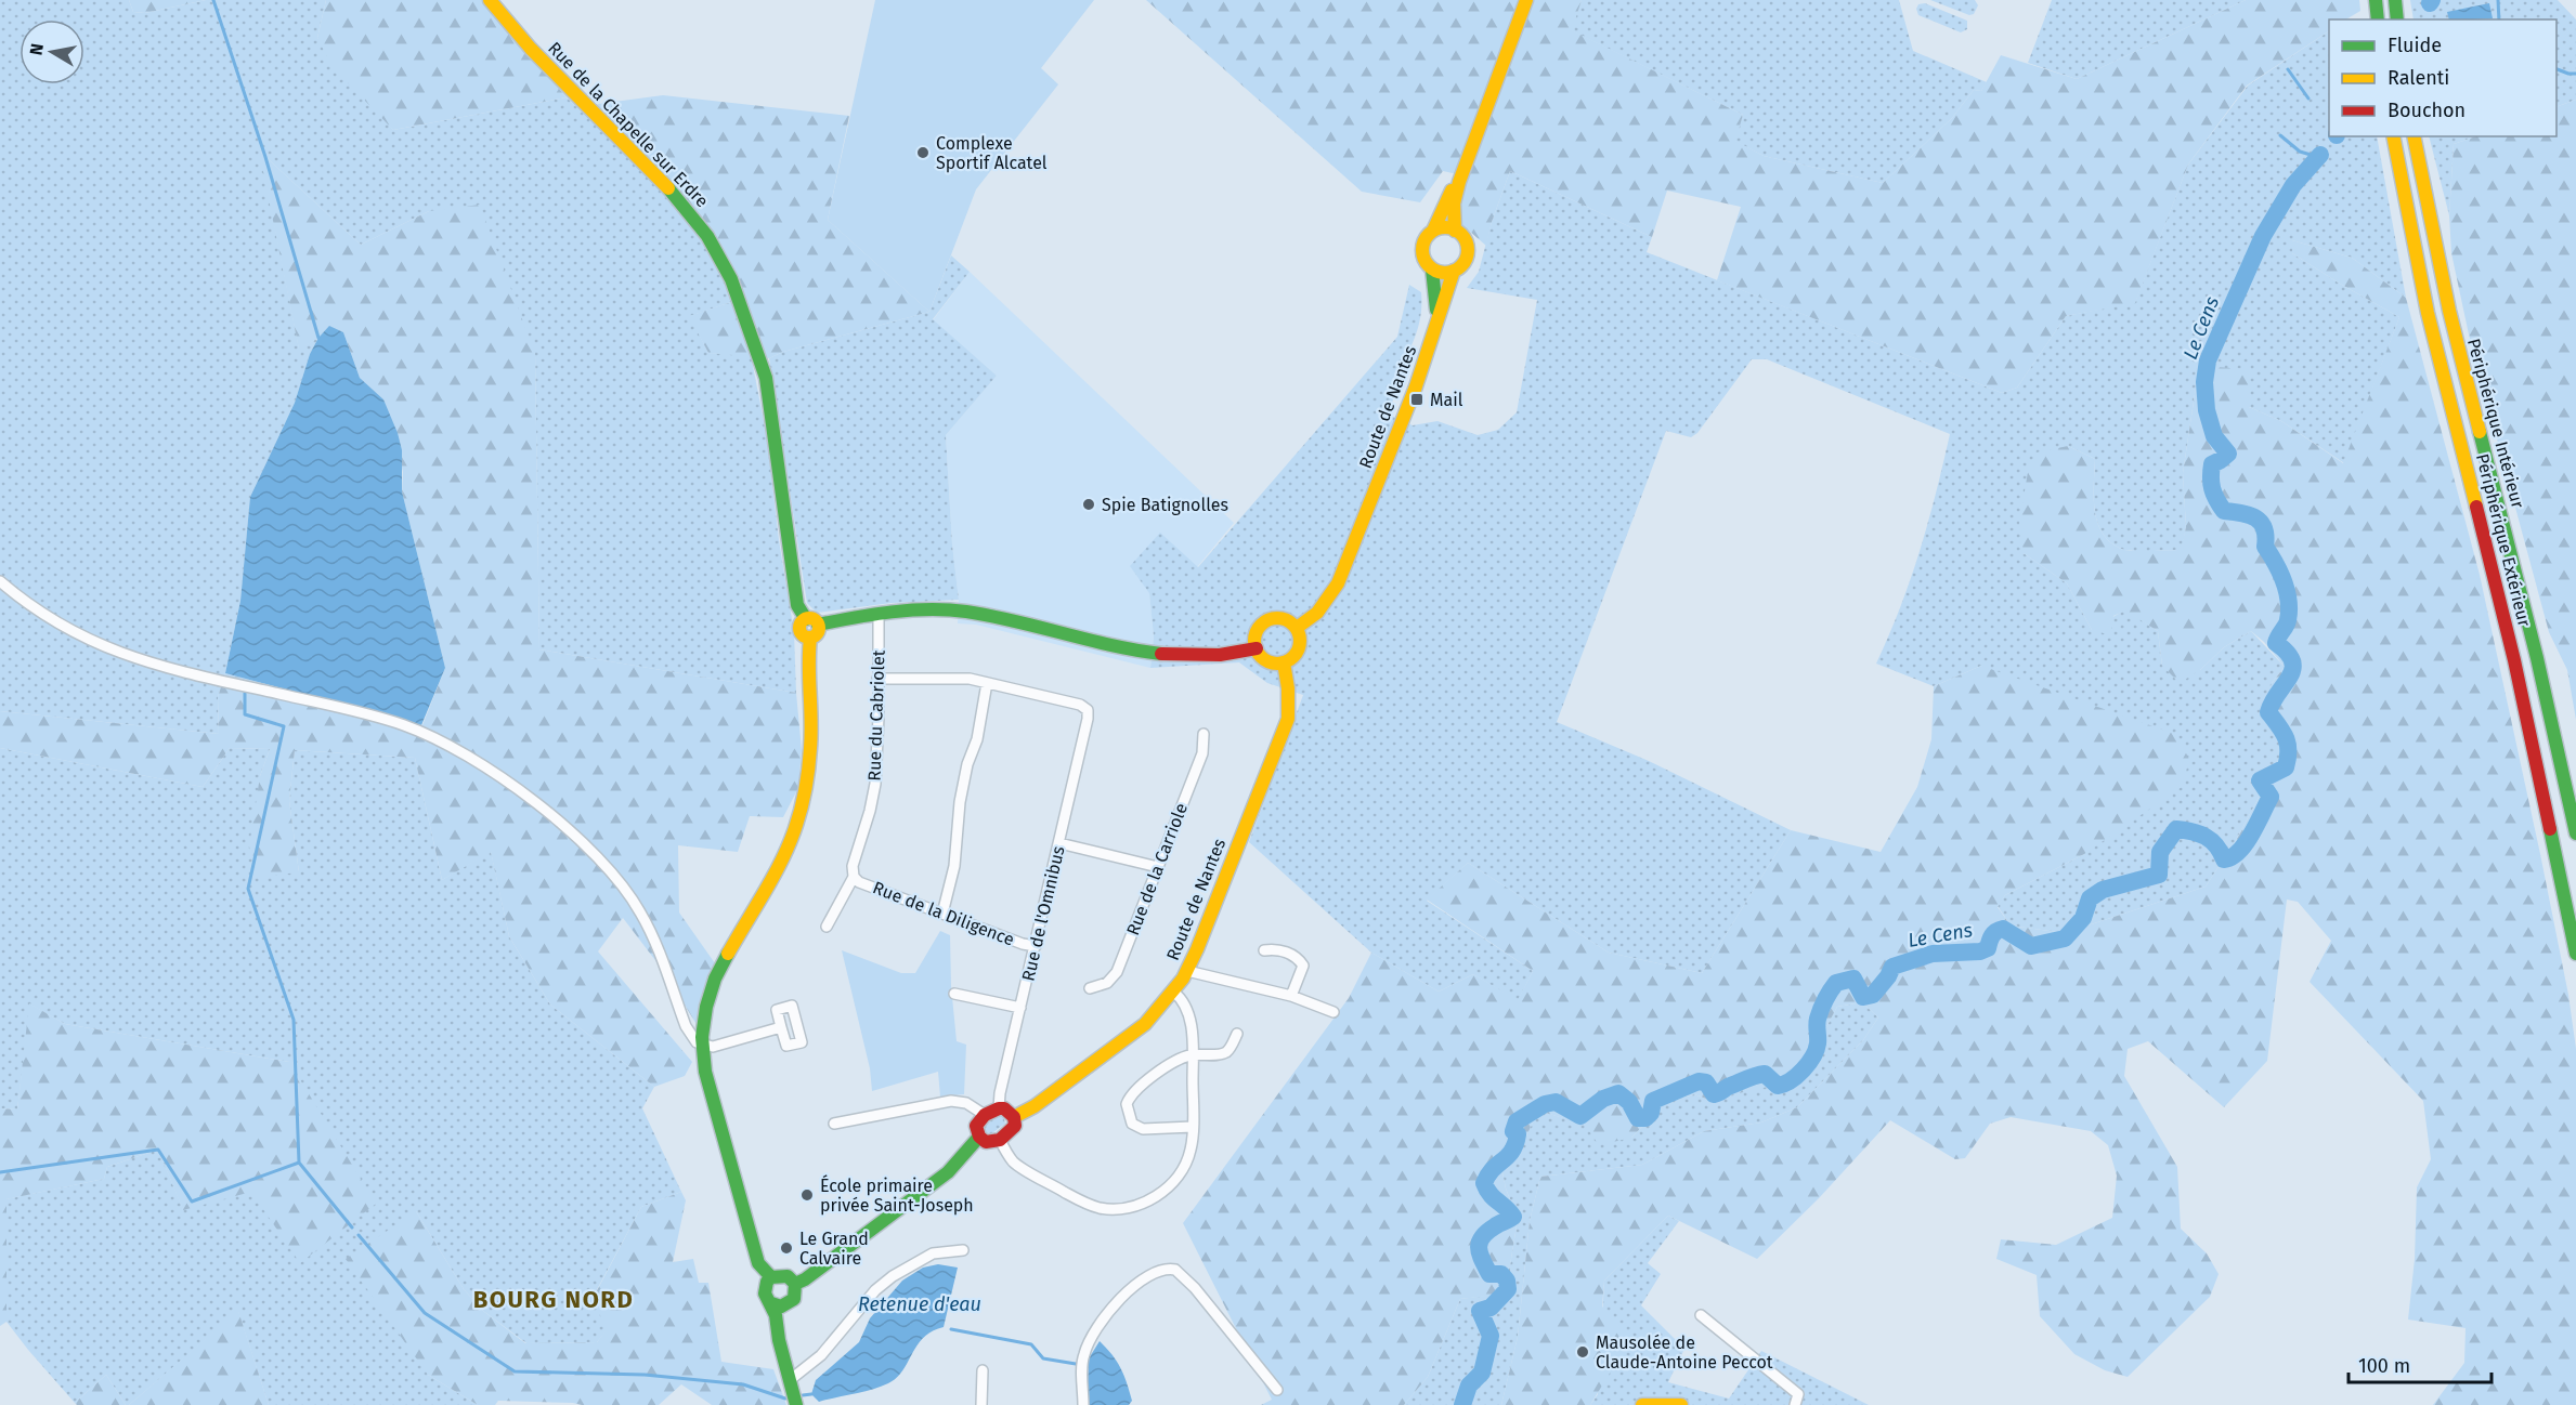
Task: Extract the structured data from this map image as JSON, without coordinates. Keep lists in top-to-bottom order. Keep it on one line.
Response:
{"streets":{"main road":["Rue de la Chapelle sur Erdre","Route de Nantes","Périphérique Intérieur","Périphérique Extérieur"],"street":["Rue du Cabriolet","Rue de la Carriole","Rue de la Diligence","Rue de l'Omnibus"]},"crossings":[["Route de Nantes","Rue de l'Omnibus"],["Rue du Cabriolet","Rue de la Diligence"],["Rue de la Diligence","Rue de l'Omnibus"]],"districts":["BOURG NORD"],"water":["Le Cens","Retenue d'eau"],"places":{"other":["Complexe Sportif Alcatel","Spie Batignolles","École primaire privée Saint-Joseph","Le Grand Calvaire","Mausolée de Claude-Antoine Peccot"],"transit":["Mail"]},"legend":["Fluide","Ralenti","Bouchon"],"scale_bar":"100 m","north":"left"}
